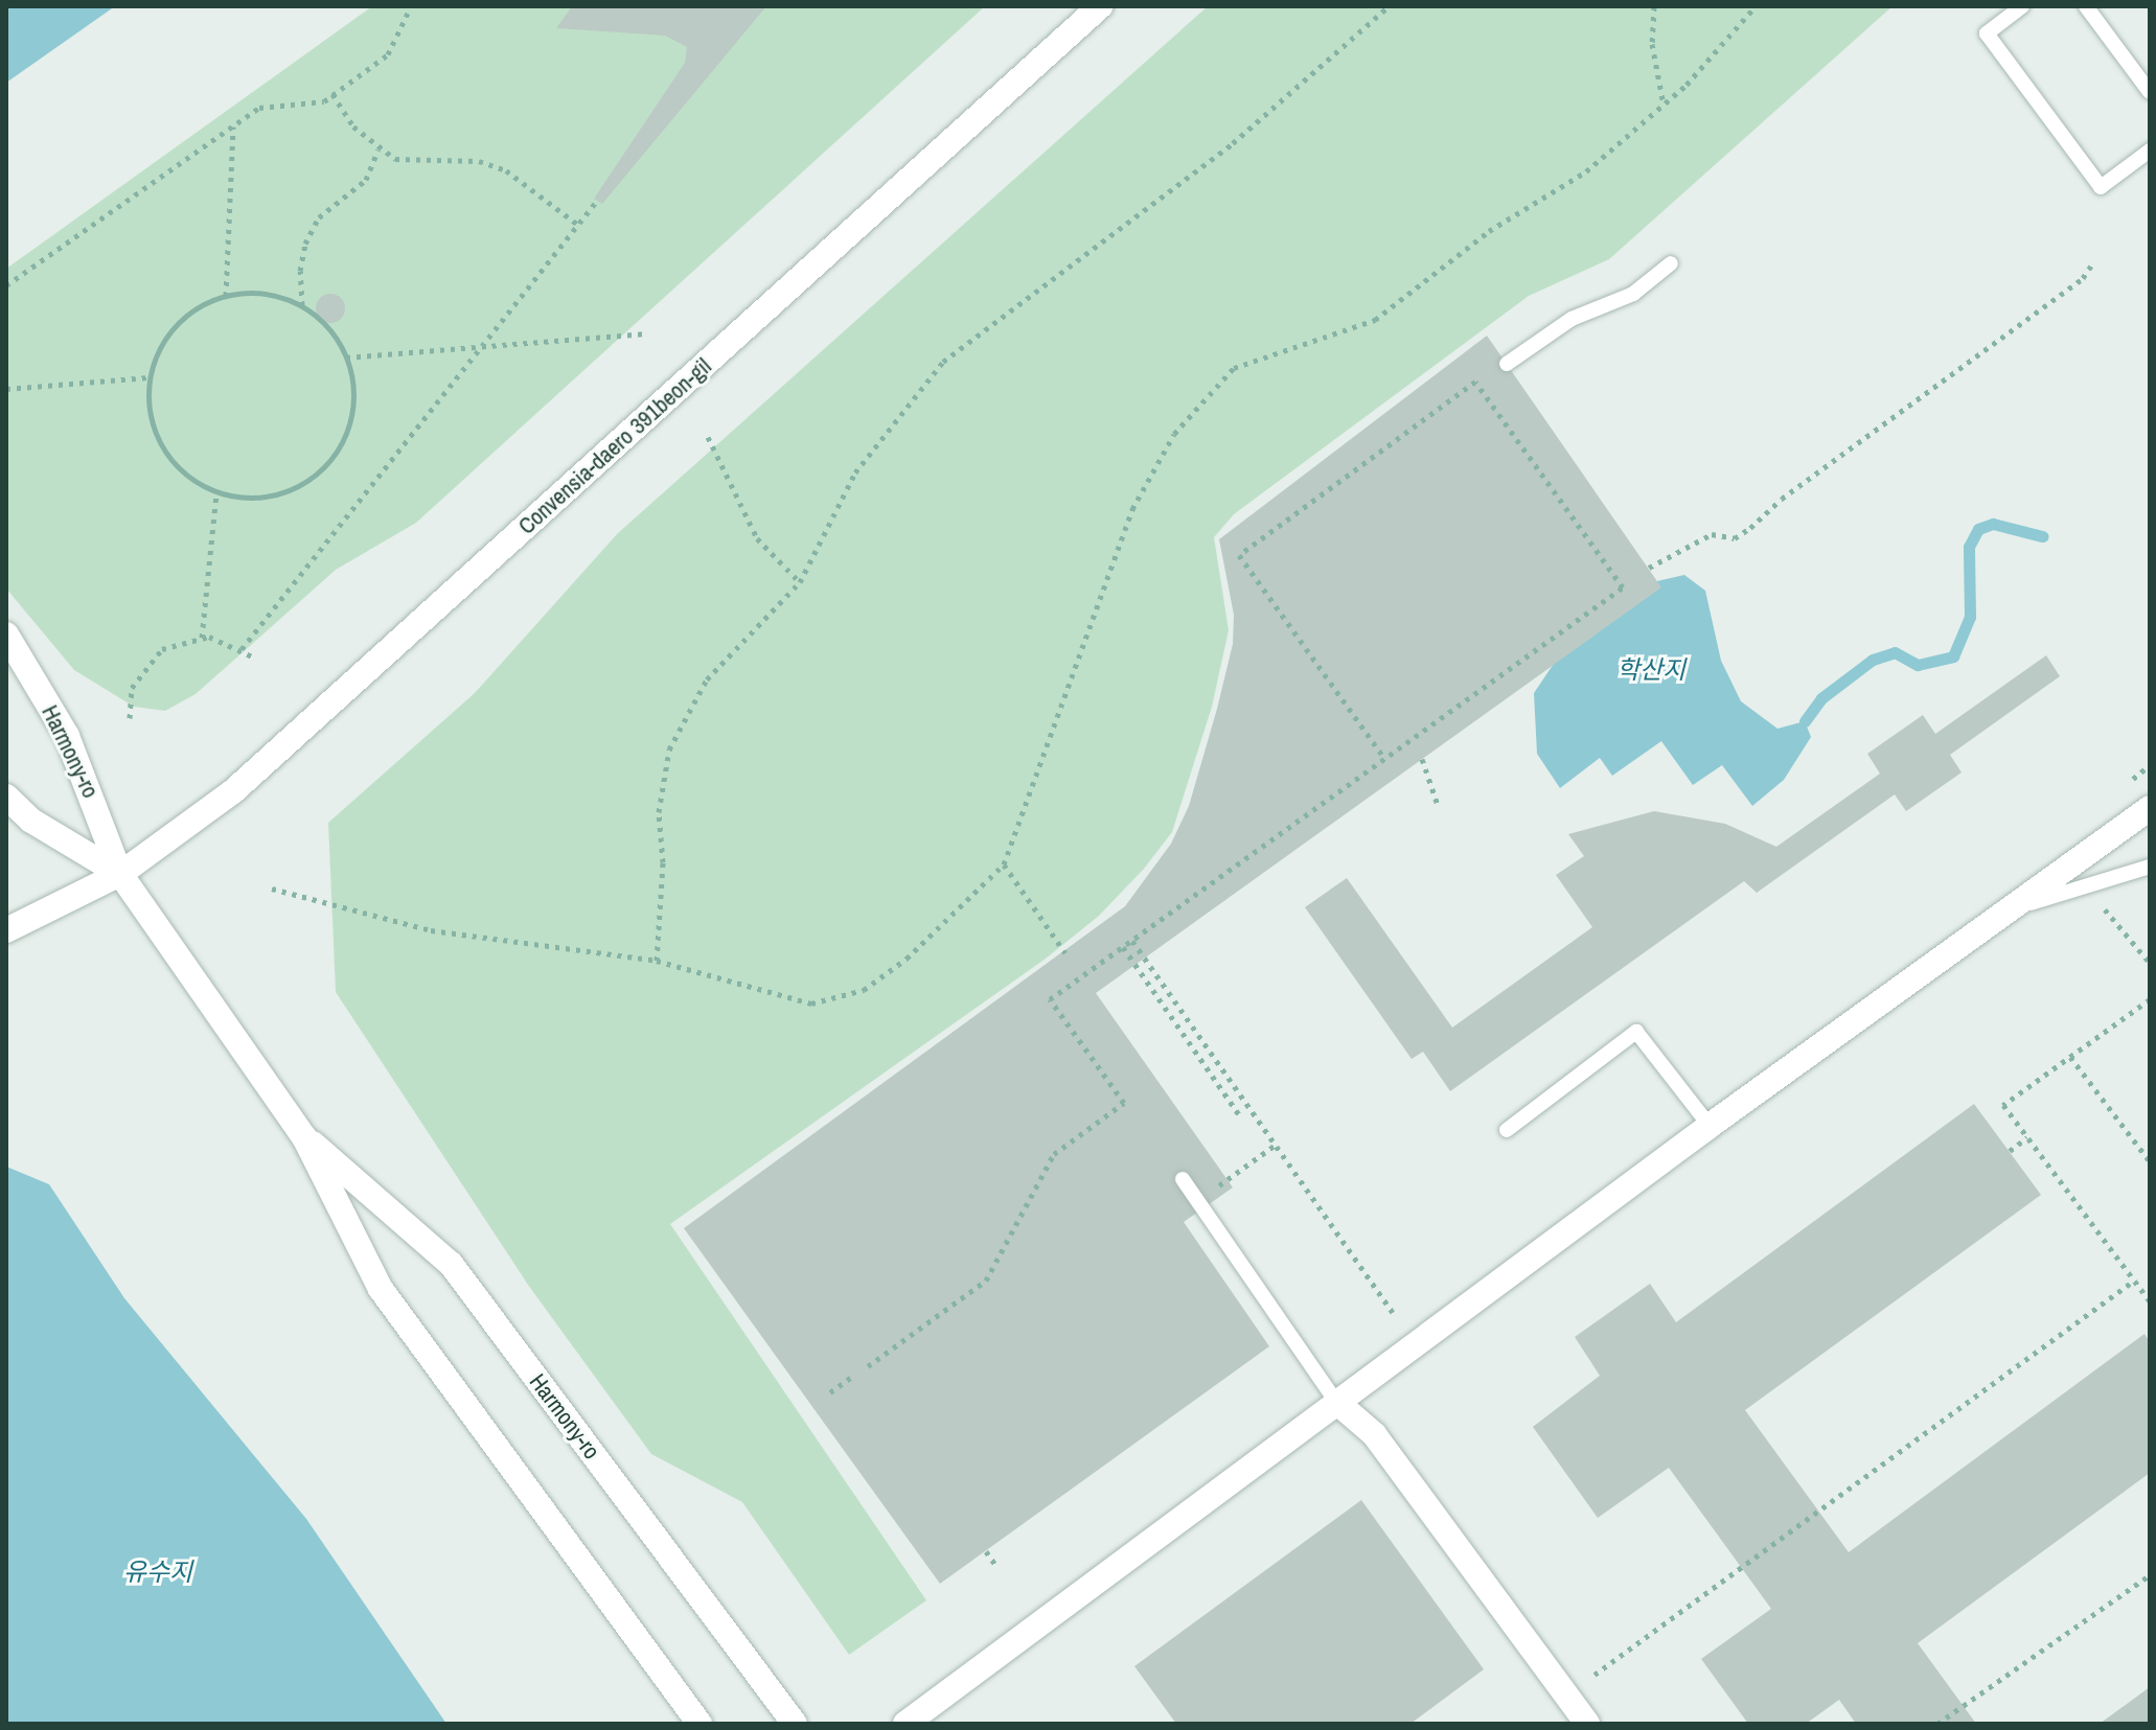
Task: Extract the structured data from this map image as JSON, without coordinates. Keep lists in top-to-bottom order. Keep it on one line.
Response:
{"streets":{"street":["Convensia-daero 391beon-gil","Harmony-ro"]},"crossings":[["Convensia-daero 391beon-gil","Harmony-ro"]],"water":["학산지","유수지"]}
